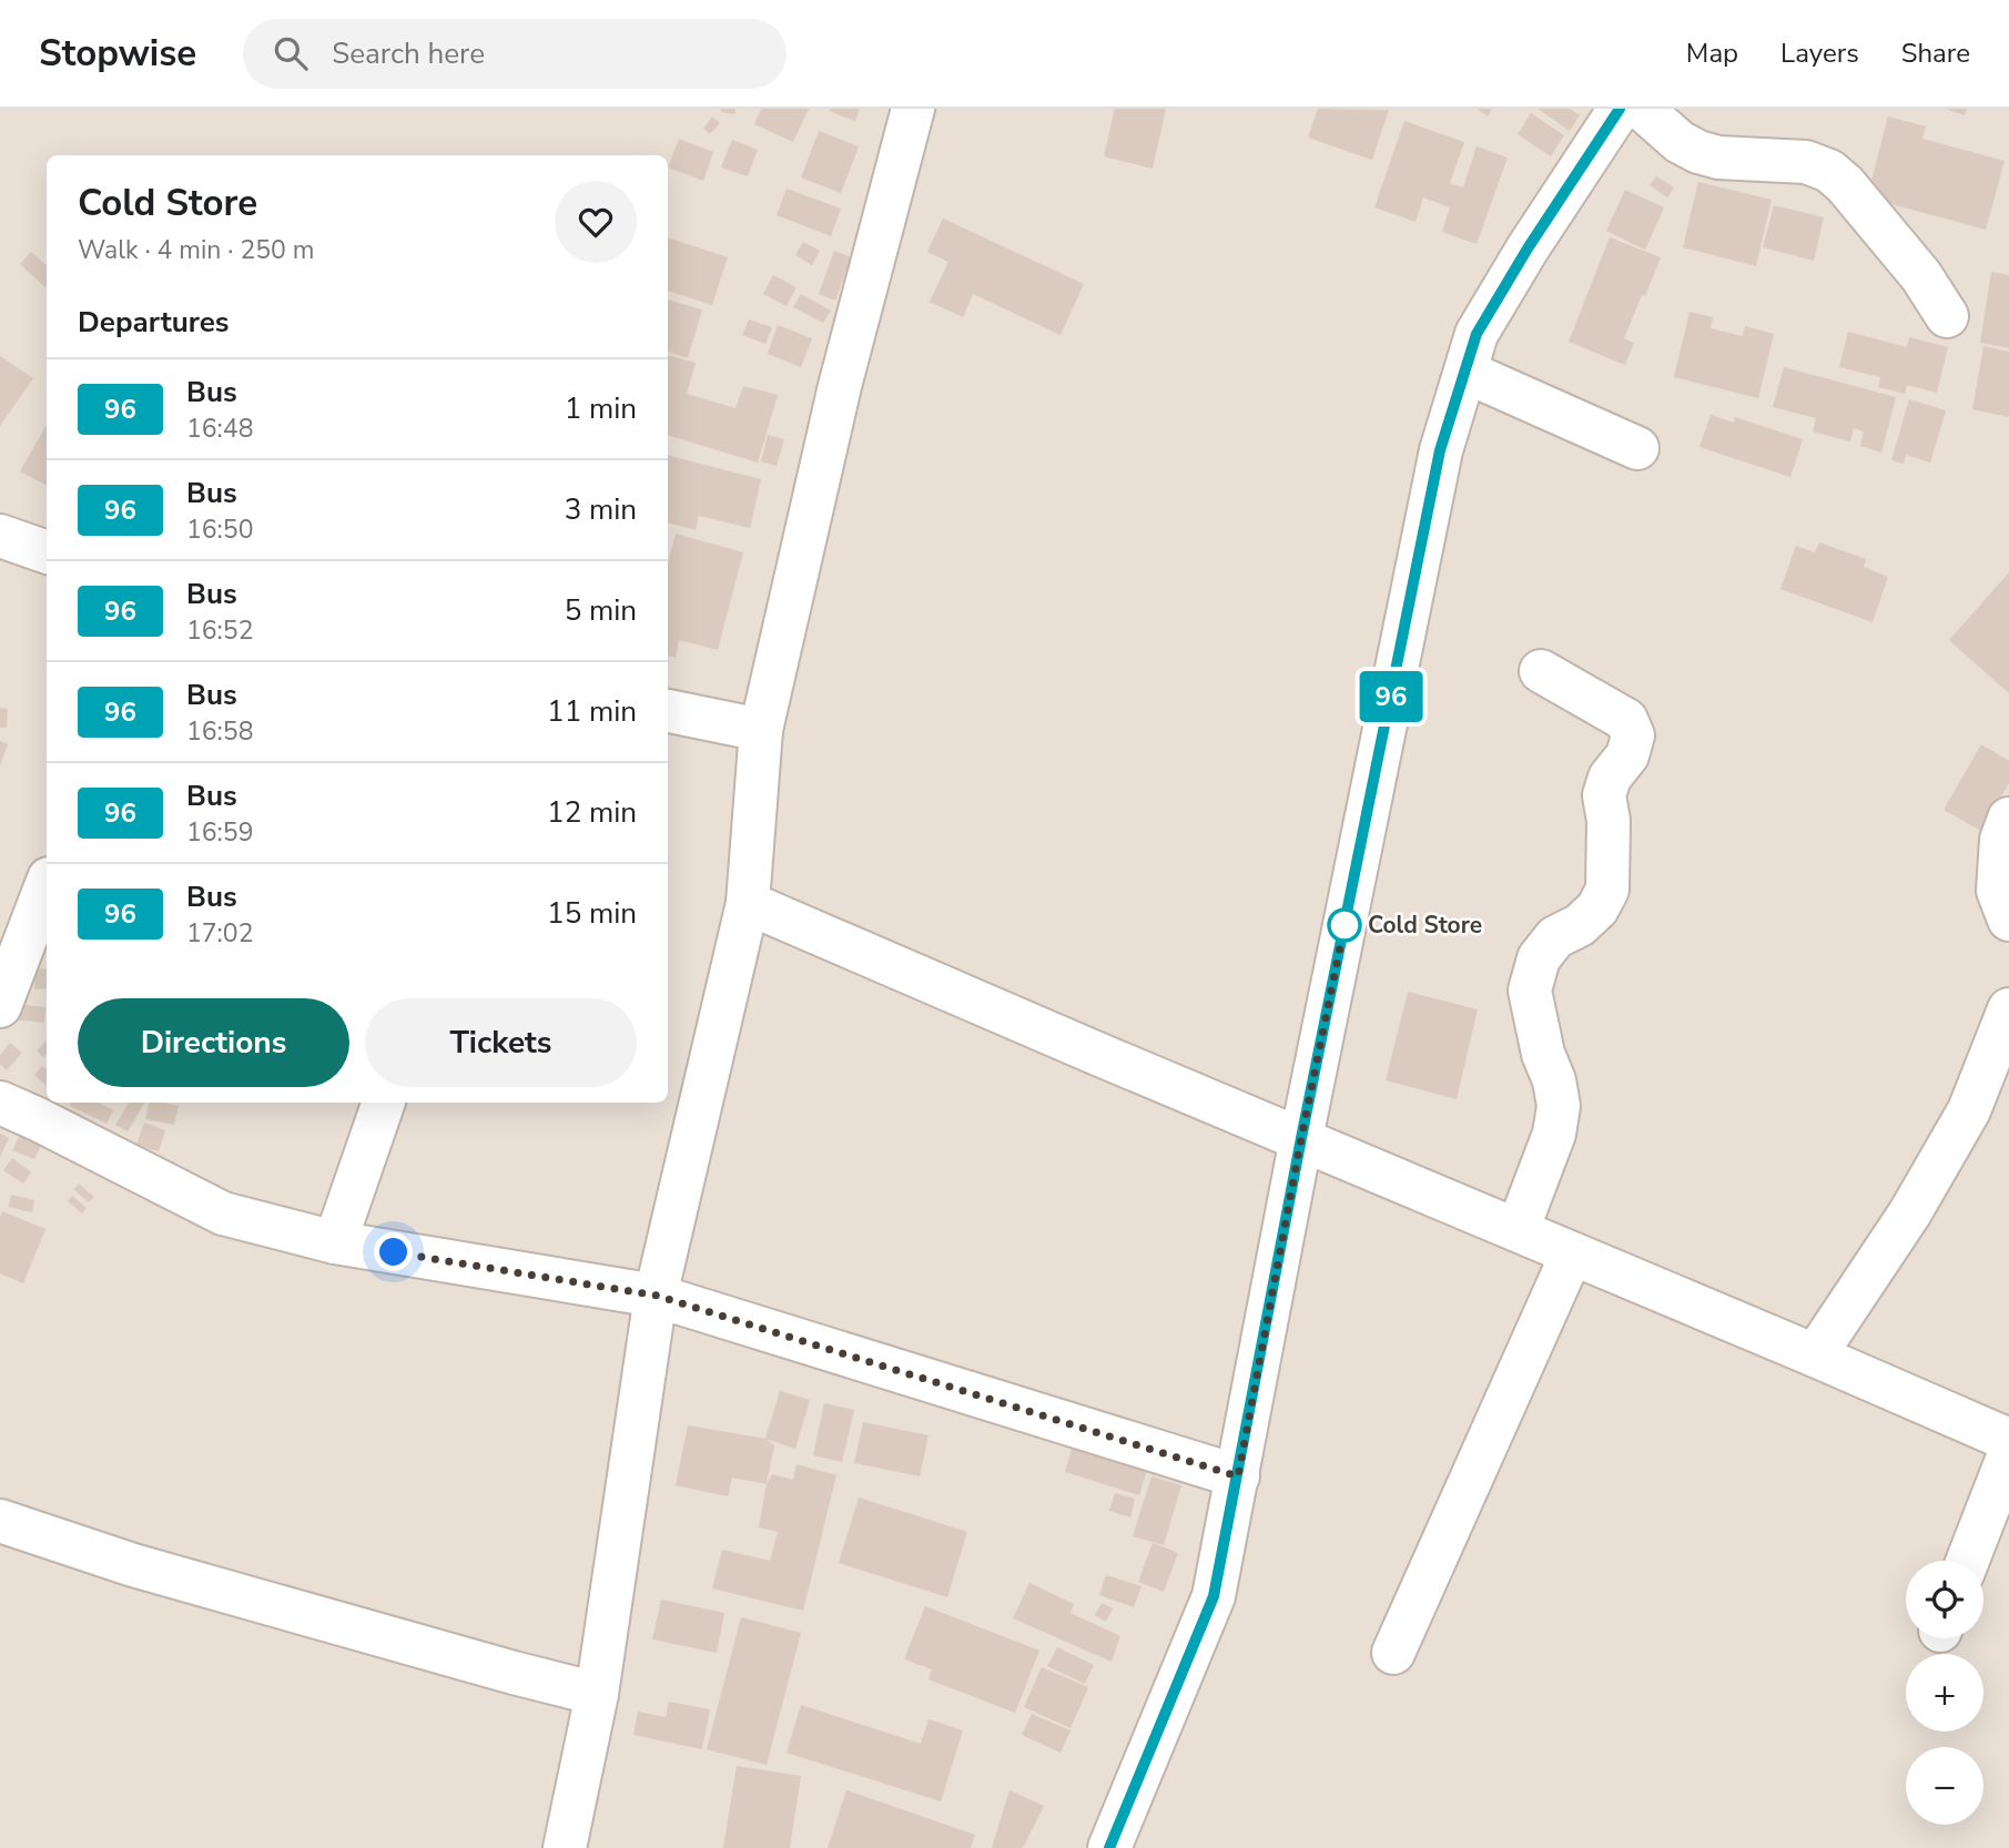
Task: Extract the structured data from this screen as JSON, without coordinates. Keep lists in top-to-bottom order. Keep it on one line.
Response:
{"places":["Cold Store"],"lines":["bus line 96"],"page":{"header":"Stopwise","search":"Search here","nav":["Map","Layers","Share"],"on_map":"96","heading":[["Cold Store","Walk · 4 min · 250 m"],"Departures"],"list":[{"mark":"96","name":"Bus","note":"16:48","value":"1 min"},{"mark":"96","name":"Bus","note":"16:50","value":"3 min"},{"mark":"96","name":"Bus","note":"16:52","value":"5 min"},{"mark":"96","name":"Bus","note":"16:58","value":"11 min"},{"mark":"96","name":"Bus","note":"16:59","value":"12 min"},{"mark":"96","name":"Bus","note":"17:02","value":"15 min"}],"buttons":["Directions","Tickets"],"map_buttons":["+","−"]}}
